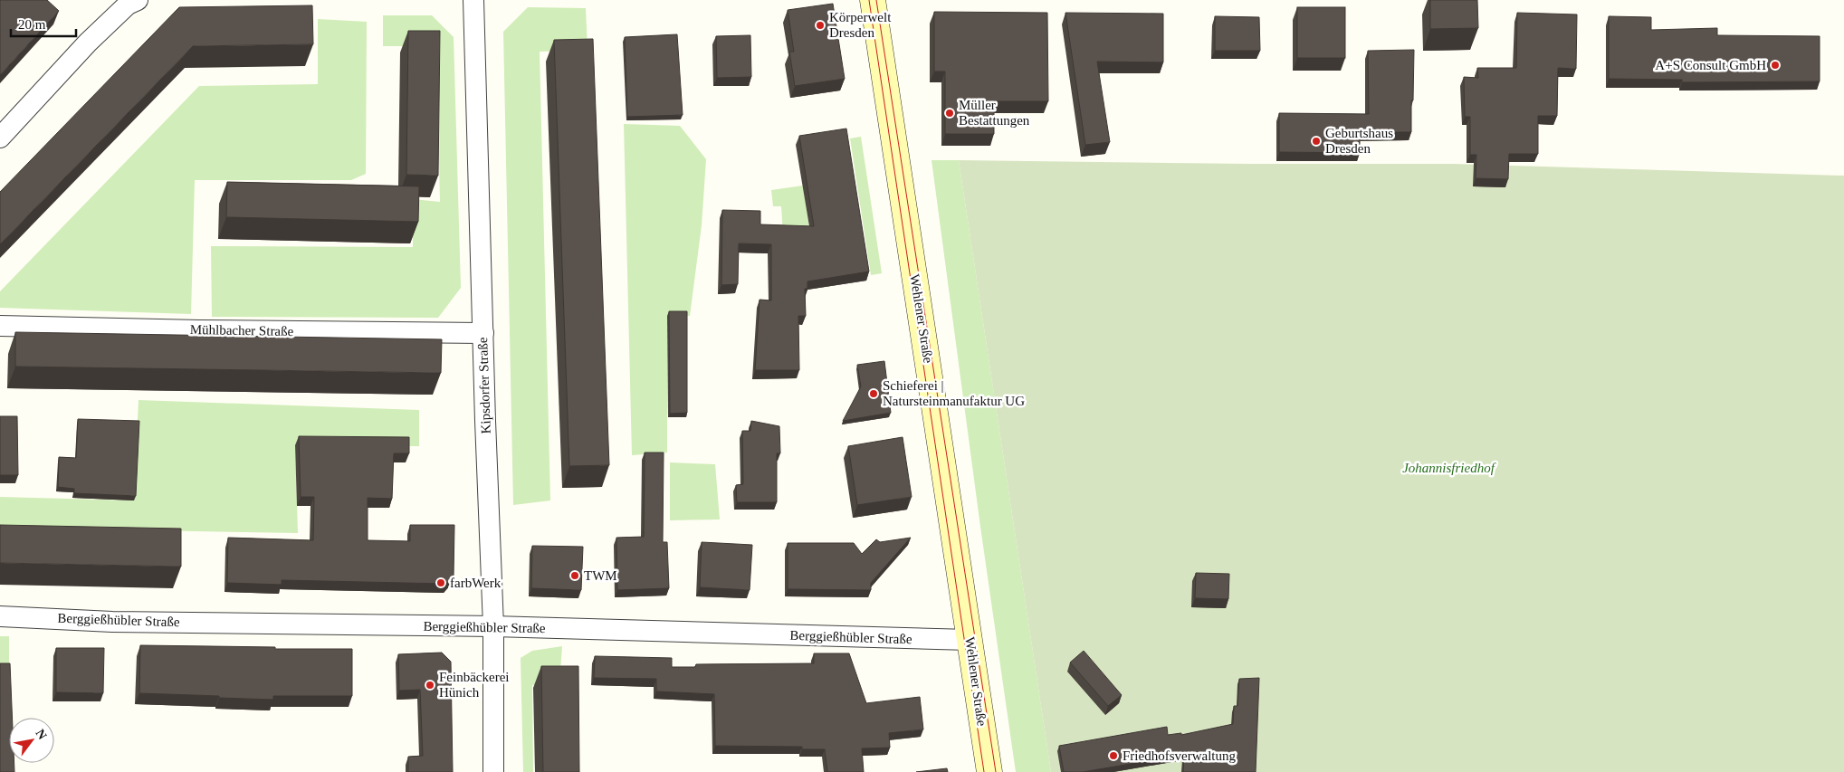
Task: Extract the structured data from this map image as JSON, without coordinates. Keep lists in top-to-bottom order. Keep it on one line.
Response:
{"streets":{"main road":["Wehlener Straße"],"street":["Mühlbacher Straße","Kipsdorfer Straße","Berggießhübler Straße"]},"crossings":[["Wehlener Straße","Berggießhübler Straße"],["Mühlbacher Straße","Kipsdorfer Straße"],["Kipsdorfer Straße","Berggießhübler Straße"]],"parks":["Johannisfriedhof"],"places":["Körperwelt Dresden","A+S Consult GmbH","Müller Bestattungen","Geburtshaus Dresden","Schieferei | Natursteinmanufaktur UG","TWM","farbWerk","Feinbäckerei Hünich","Friedhofsverwaltung"],"scale_bar":"20 m","north":"top right"}
